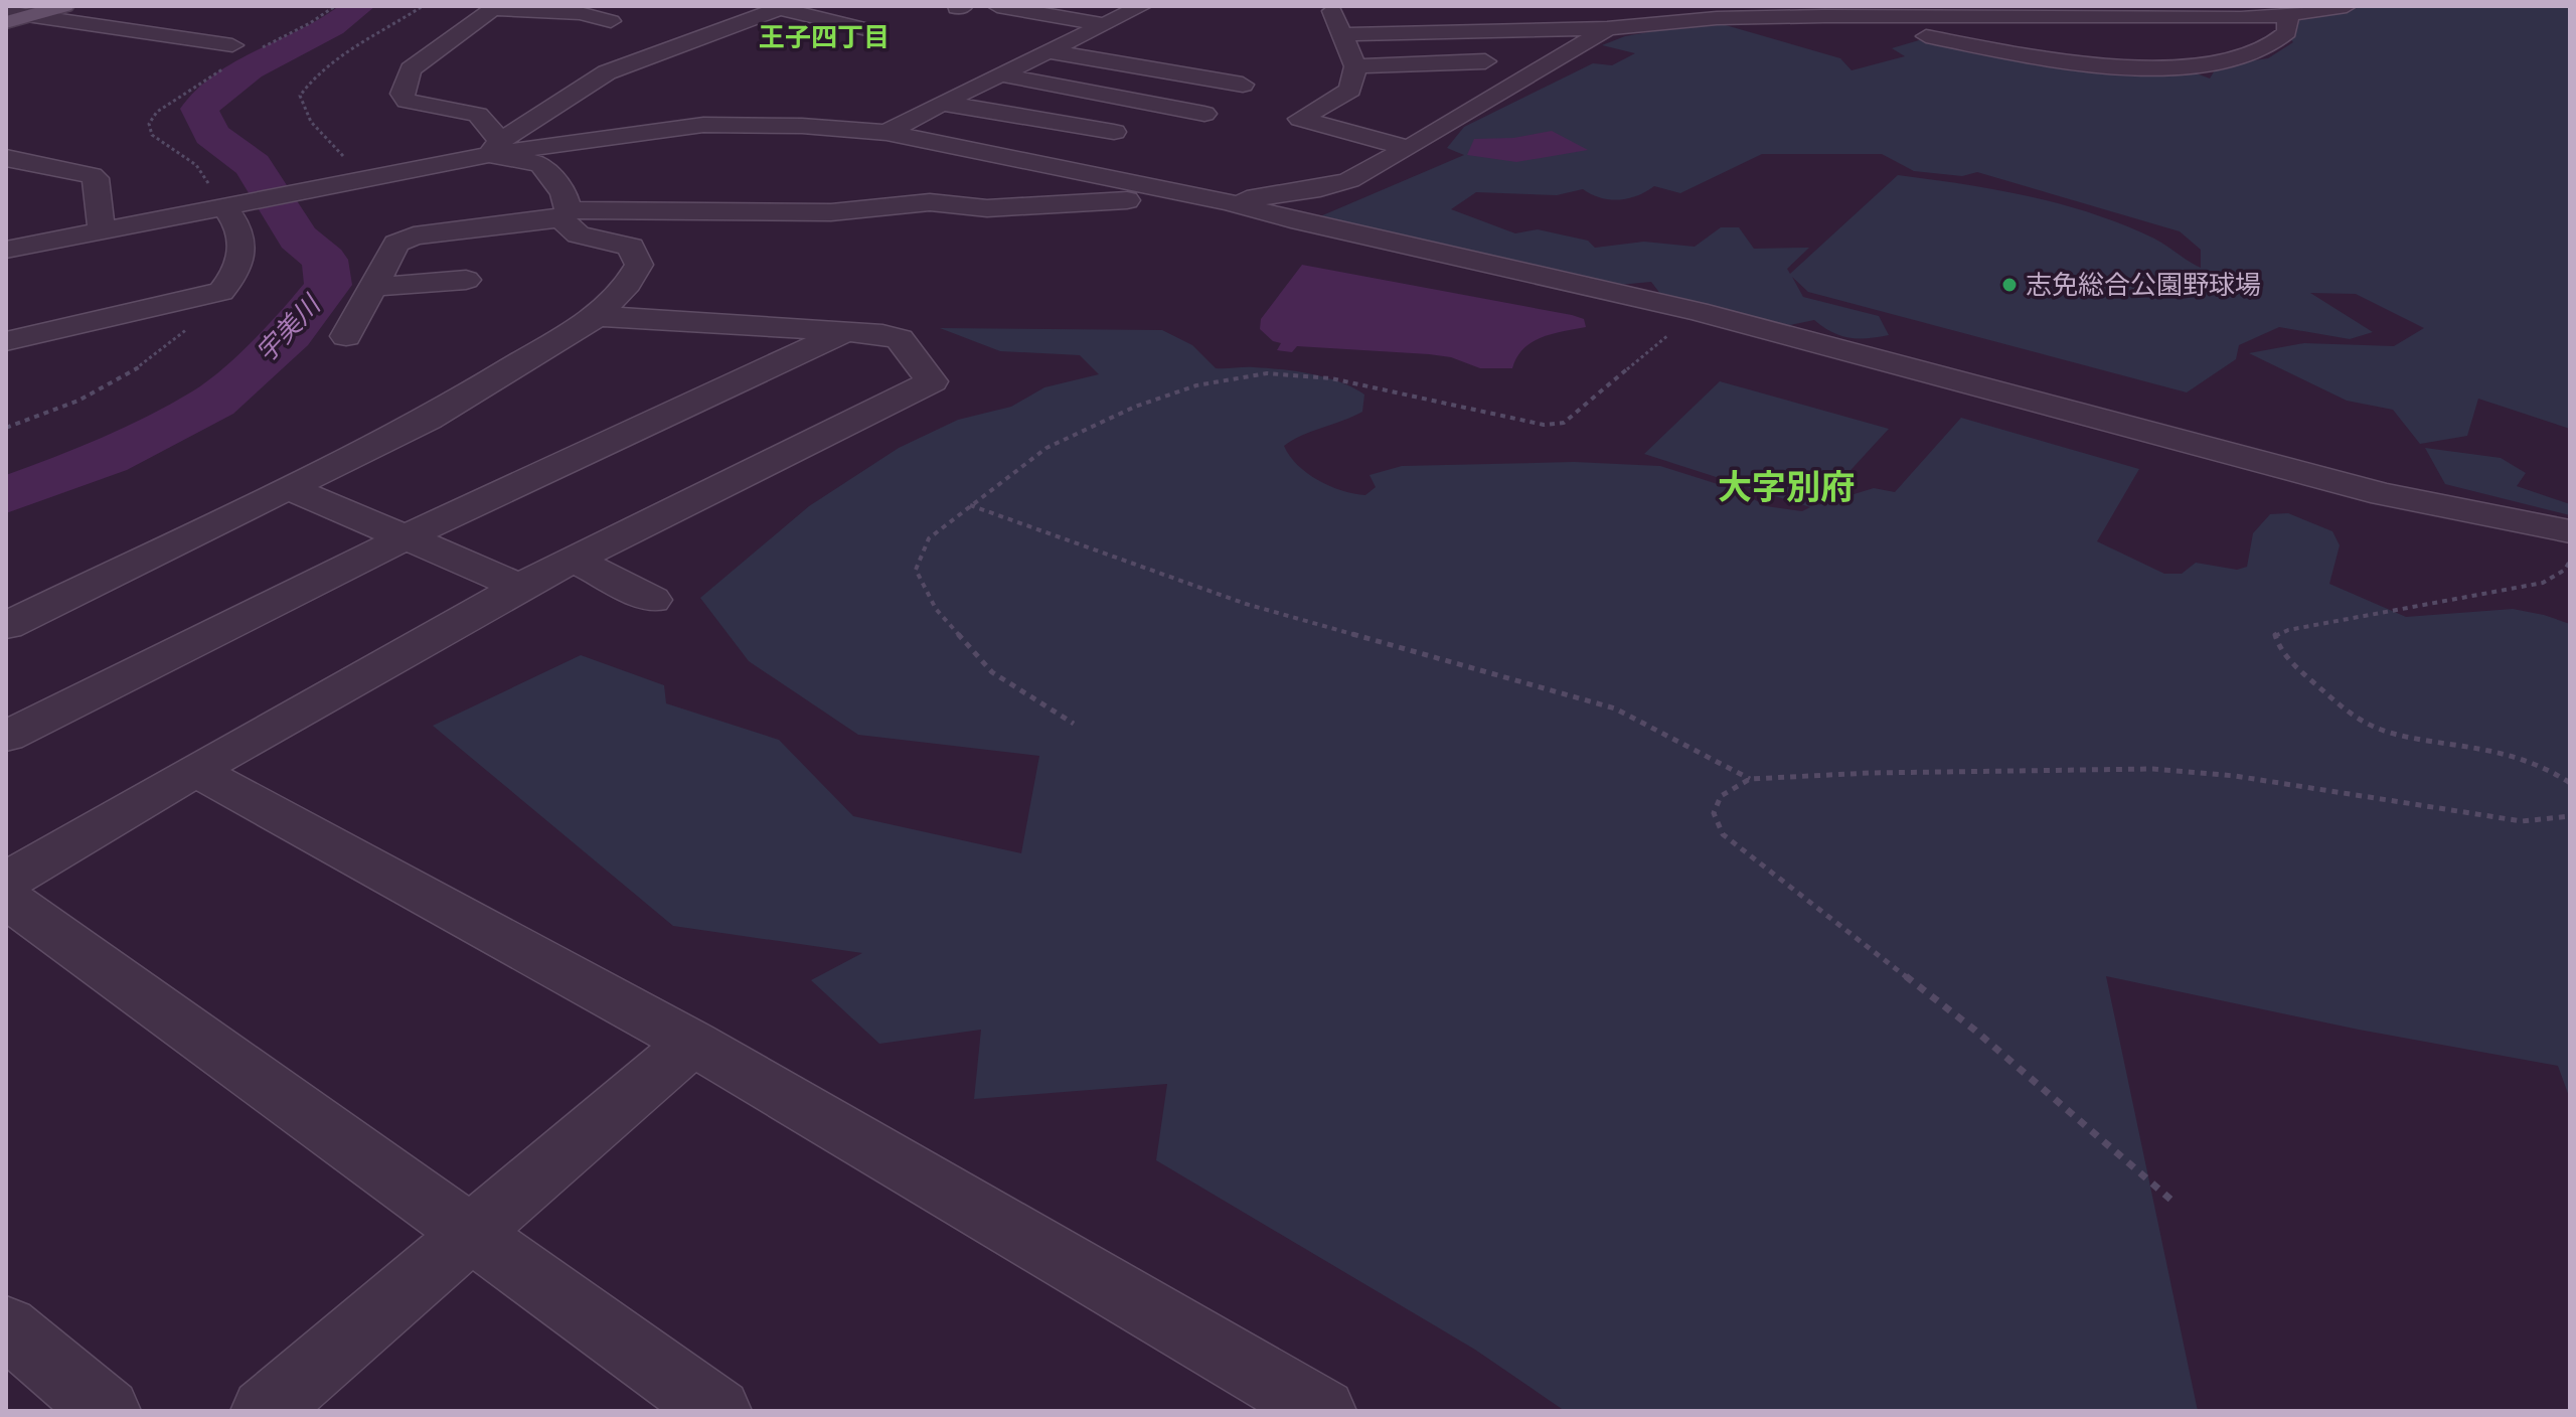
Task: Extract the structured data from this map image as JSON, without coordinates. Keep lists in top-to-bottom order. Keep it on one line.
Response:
{"districts":["王子四丁目","大字別府"],"water":["宇美川"],"places":["志免総合公園野球場"]}
